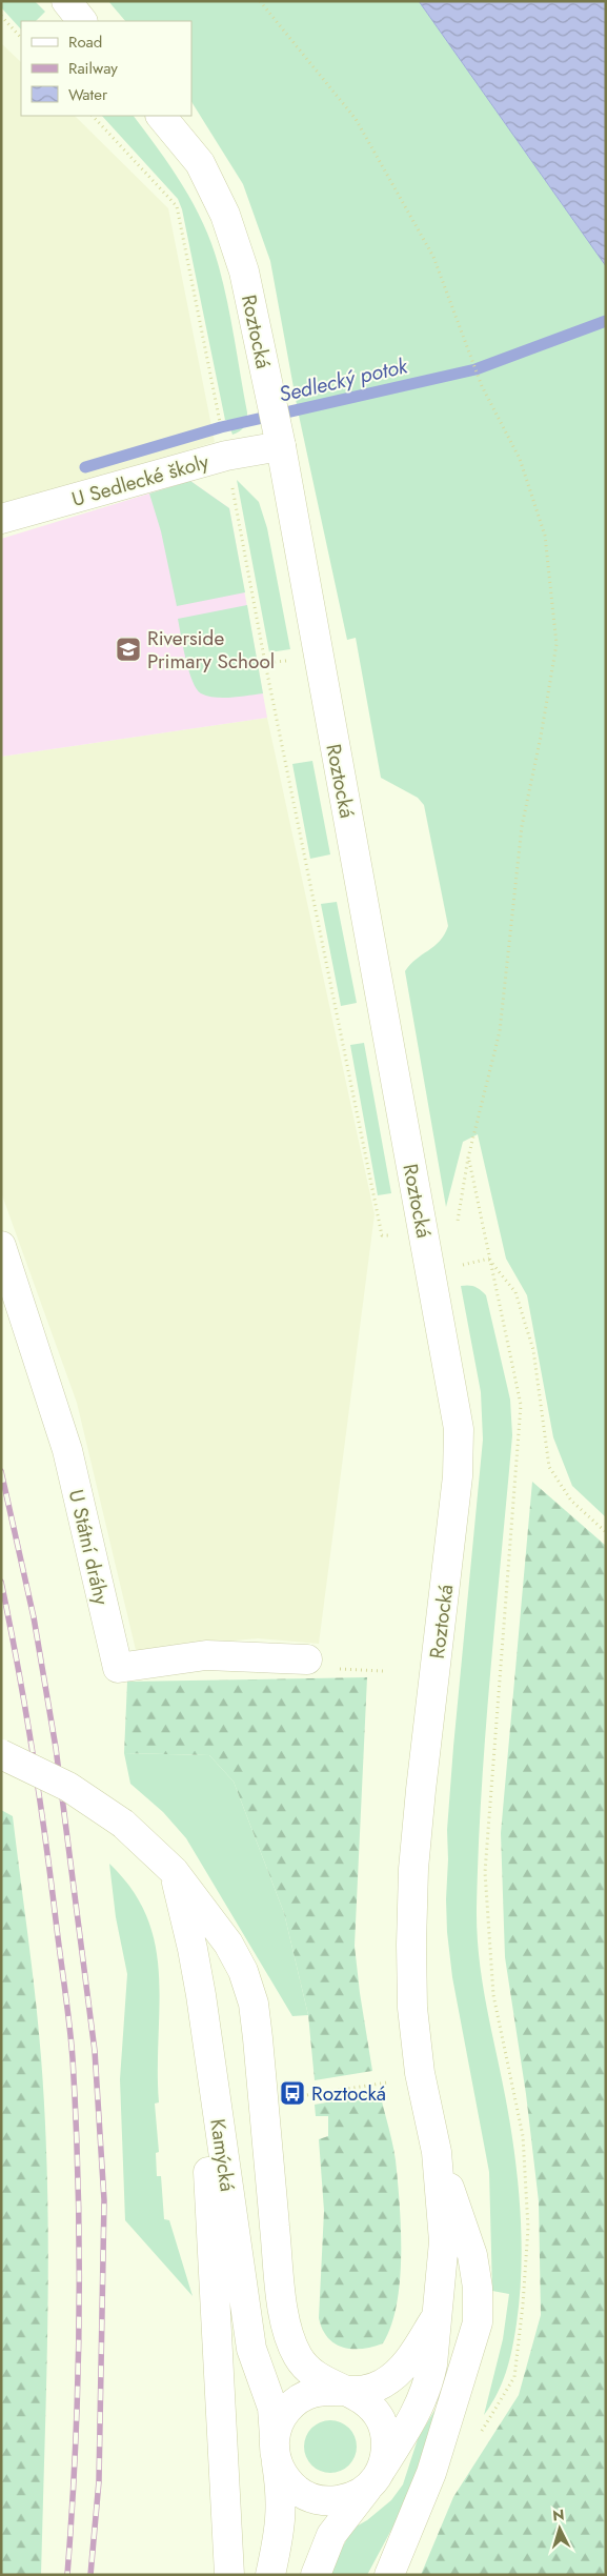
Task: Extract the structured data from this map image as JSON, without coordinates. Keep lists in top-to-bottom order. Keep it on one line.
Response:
{"streets":{"main road":["Roztocká","U Sedlecké školy","U Státní dráhy","Kamýcká"]},"crossings":[["Roztocká","U Sedlecké školy"],["Roztocká","Kamýcká"]],"water":["Sedlecký potok"],"places":{"school or university":["Riverside Primary School"],"bus stop":["Roztocká"]},"legend":["Road","Railway","Water"],"north":"top"}
